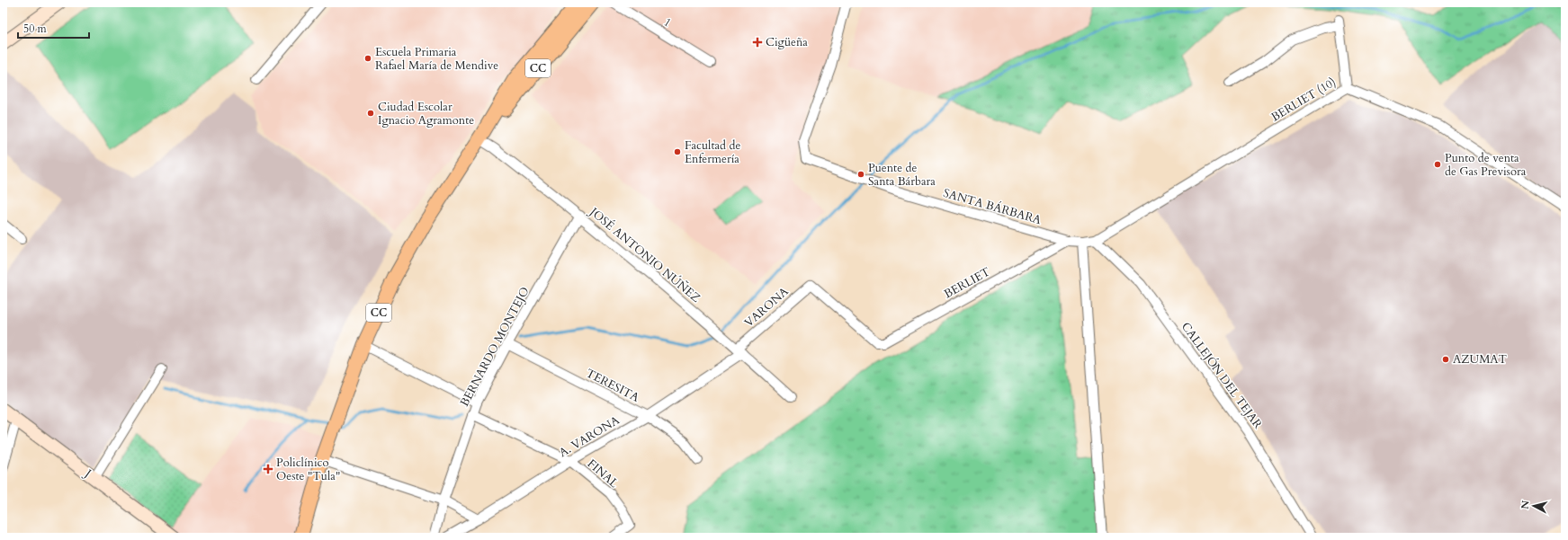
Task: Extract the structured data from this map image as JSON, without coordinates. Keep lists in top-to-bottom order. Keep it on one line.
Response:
{"streets":{"main road":["CC","J"],"street":["1","BERLIET (10)","SANTA BÁRBARA","JOSÉ ANTONIO NÚÑEZ","BERLIET","VARONA","BERNARDO MONTEJO","CALLEJÓN DEL TEJAR","TERESITA","A. VARONA","FINAL"]},"crossings":[["CC","JOSÉ ANTONIO NÚÑEZ"],["BERLIET (10)","SANTA BÁRBARA"],["BERLIET (10)","CALLEJÓN DEL TEJAR"],["SANTA BÁRBARA","BERLIET"],["SANTA BÁRBARA","CALLEJÓN DEL TEJAR"],["JOSÉ ANTONIO NÚÑEZ","VARONA"],["JOSÉ ANTONIO NÚÑEZ","BERNARDO MONTEJO"],["JOSÉ ANTONIO NÚÑEZ","A. VARONA"],["BERLIET","VARONA"],["VARONA","A. VARONA"],["BERNARDO MONTEJO","TERESITA"],["BERNARDO MONTEJO","FINAL"],["TERESITA","A. VARONA"],["A. VARONA","FINAL"]],"places":{"health":["Cigüeña","Policlínico Oeste \"Tula\""],"other":["Escuela Primaria Rafael María de Mendive","Ciudad Escolar Ignacio Agramonte","Facultad de Enfermería","Punto de venta de Gas Previsora","Puente de Santa Bárbara","AZUMAT"]},"scale_bar":"50 m","north":"left"}
